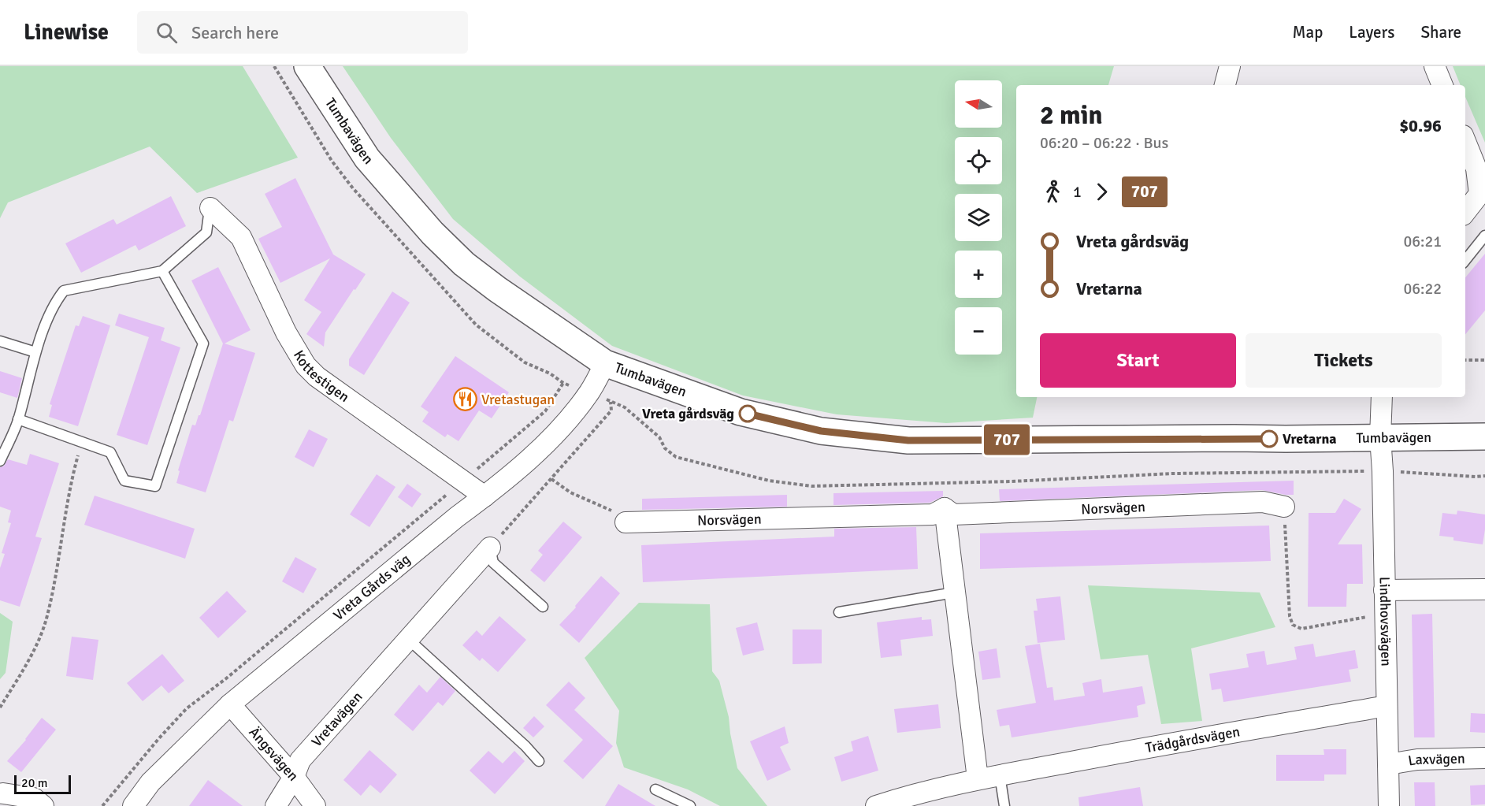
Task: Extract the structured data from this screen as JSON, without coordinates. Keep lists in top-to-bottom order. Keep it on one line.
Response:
{"streets":{"main road":["Tumbavägen"],"street":["Kottestigen","Norsvägen","Vreta Gårds väg","Lindhovsvägen","Vretavägen","Trädgårdsvägen","Ängsvägen","Laxvägen"]},"crossings":[["Tumbavägen","Vreta Gårds väg"],["Tumbavägen","Lindhovsvägen"],["Kottestigen","Vreta Gårds väg"],["Vreta Gårds väg","Ängsvägen"],["Lindhovsvägen","Trädgårdsvägen"],["Lindhovsvägen","Laxvägen"],["Vretavägen","Ängsvägen"]],"places":{"restaurant":["Vretastugan"],"other":["Vreta gårdsväg","Vretarna"]},"lines":["bus line 707"],"scale_bar":"20 m","north":"left","page":{"header":"Linewise","search":"Search here","nav":["Map","Layers","Share"],"on_map":"707","map_buttons":["+","−"],"heading":["2 min","06:20 – 06:22 · Bus","$0.96"],"legs":["1","707"],"list":[{"name":"Vreta gårdsväg","value":"06:21"},{"name":"Vretarna","value":"06:22"}],"buttons":["Start","Tickets"],"scale":"20 m"}}
